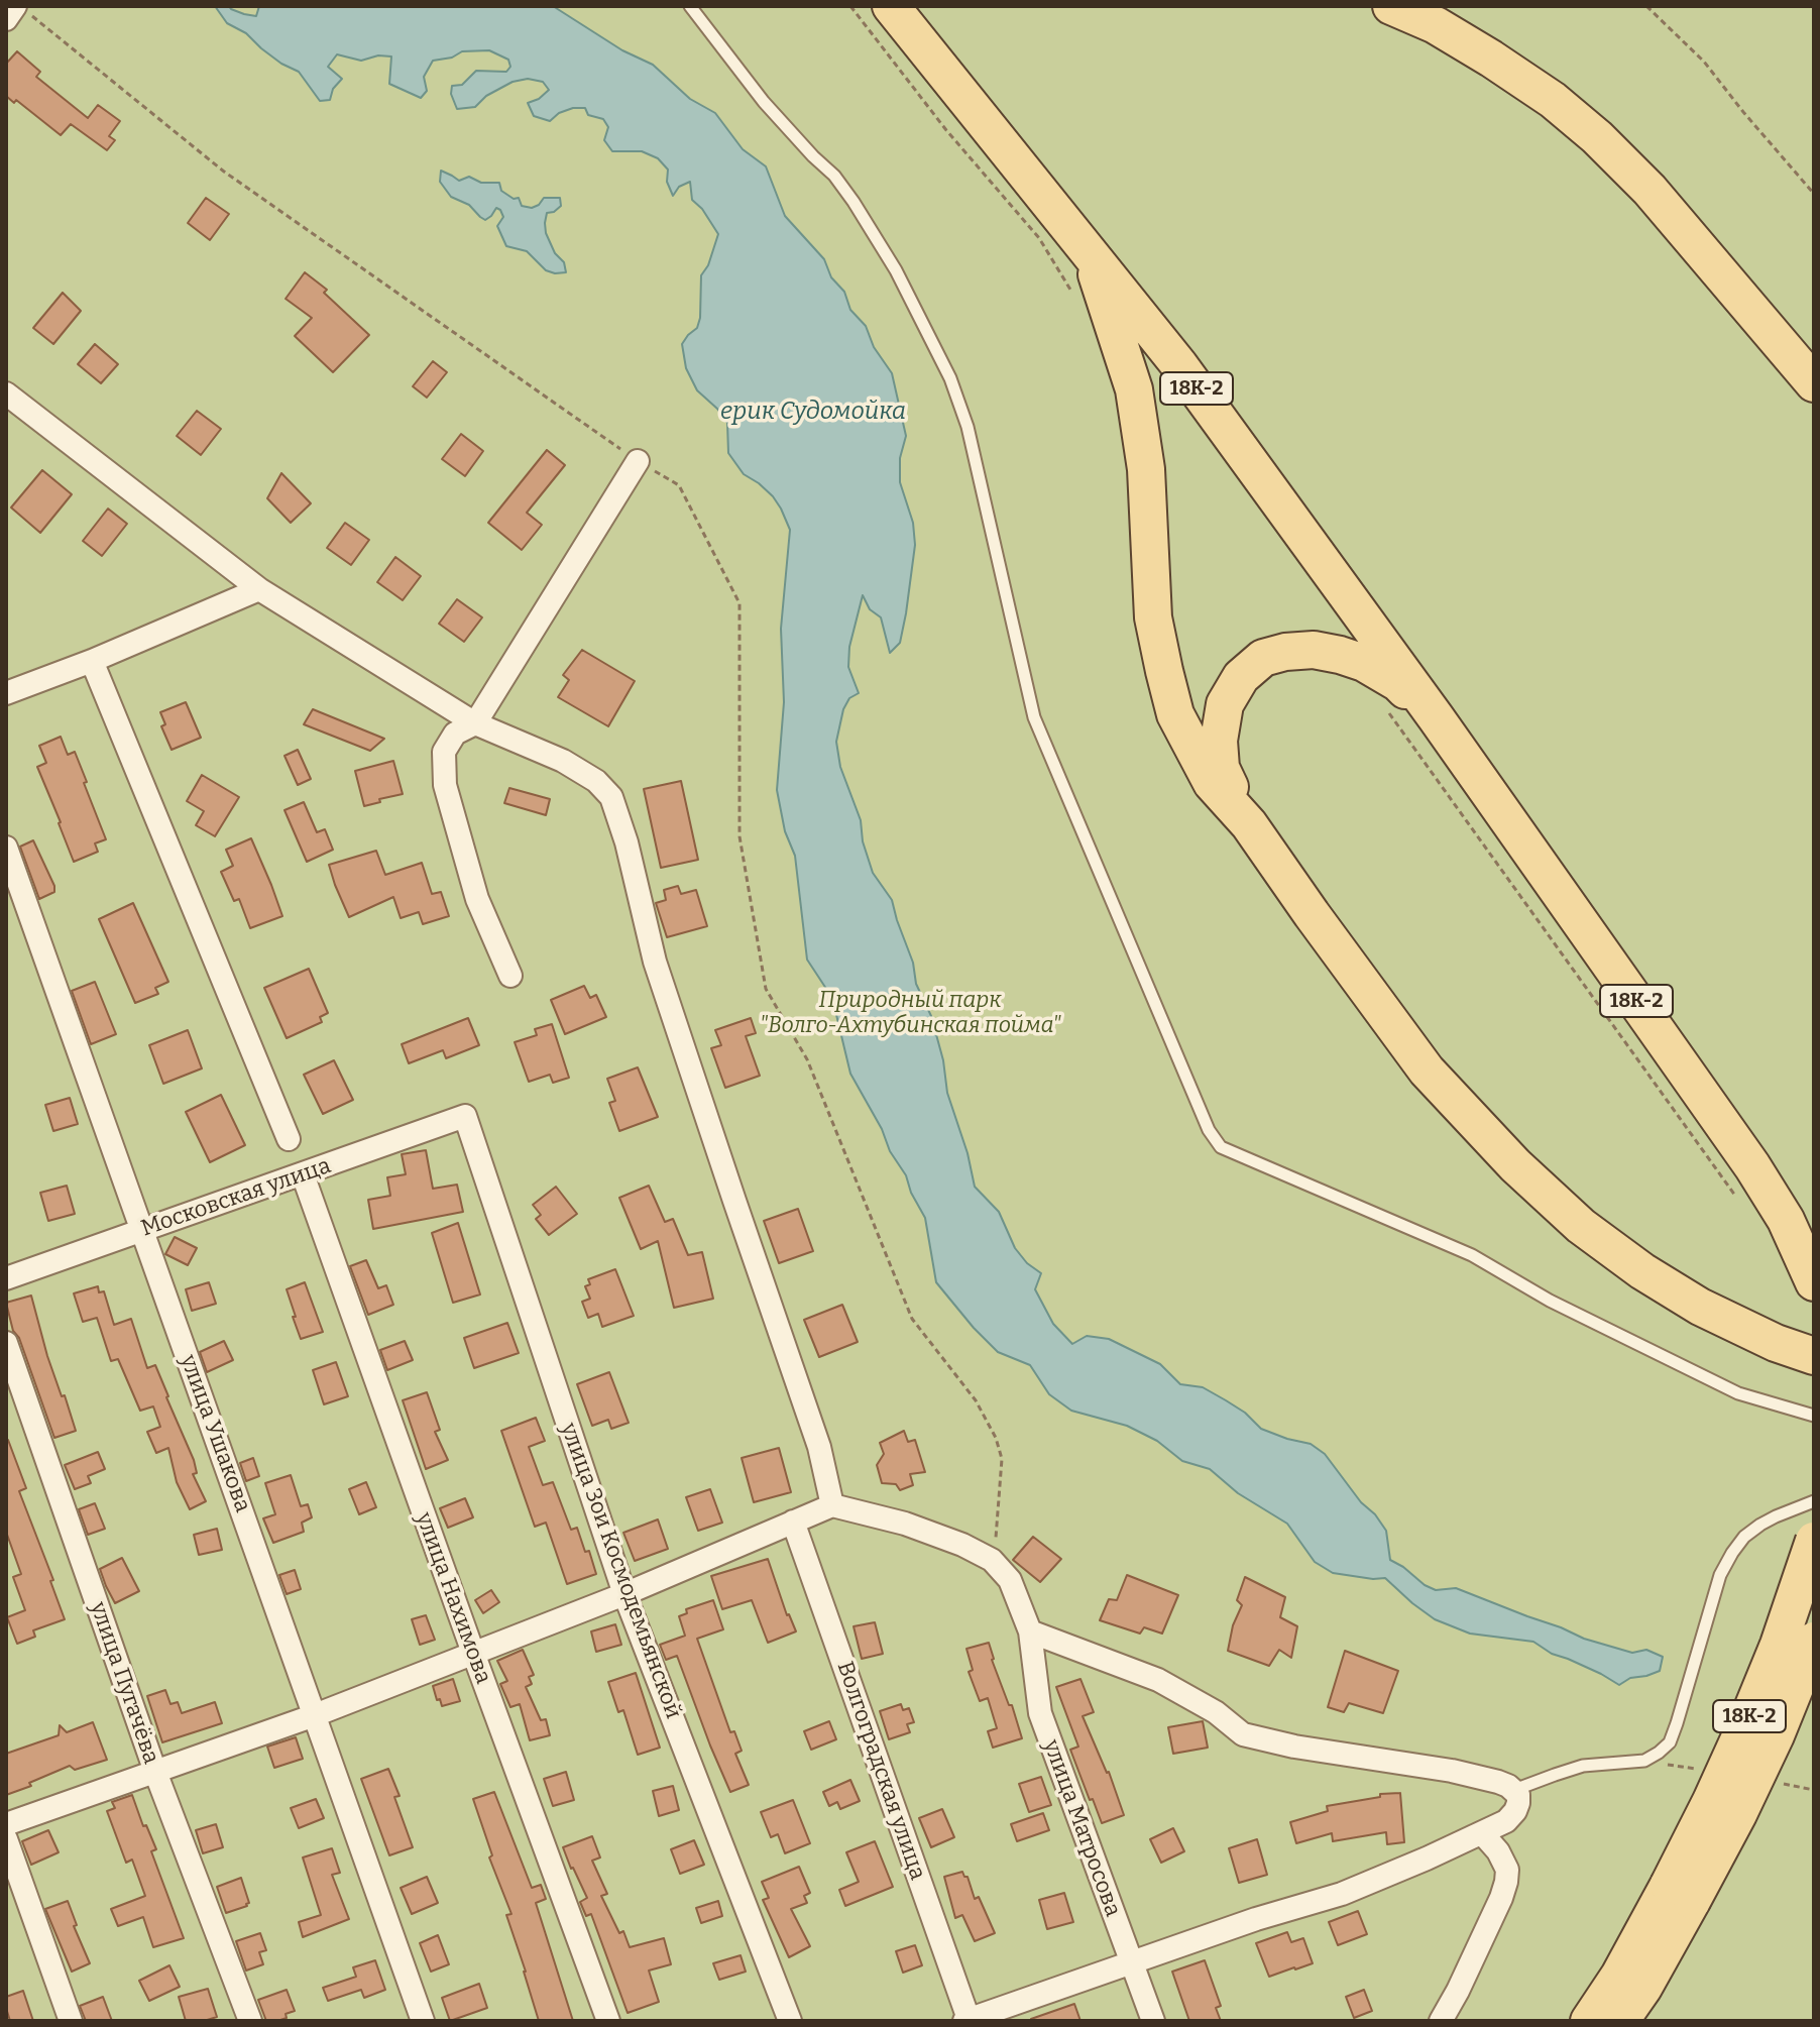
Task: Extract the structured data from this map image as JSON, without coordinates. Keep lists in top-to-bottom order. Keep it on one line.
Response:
{"streets":{"main road":["18К-2"],"street":["Московская улица","улица Ушакова","улица Зои Космодемьянской","улица Нахимова","улица Пугачёва","Волгоградская улица","улица Матросова"]},"crossings":[["Московская улица","улица Ушакова"],["Московская улица","улица Зои Космодемьянской"],["Московская улица","улица Нахимова"]],"water":["ерик Судомойка"],"parks":["Природный парк \"Волго-Ахтубинская пойма\""]}
